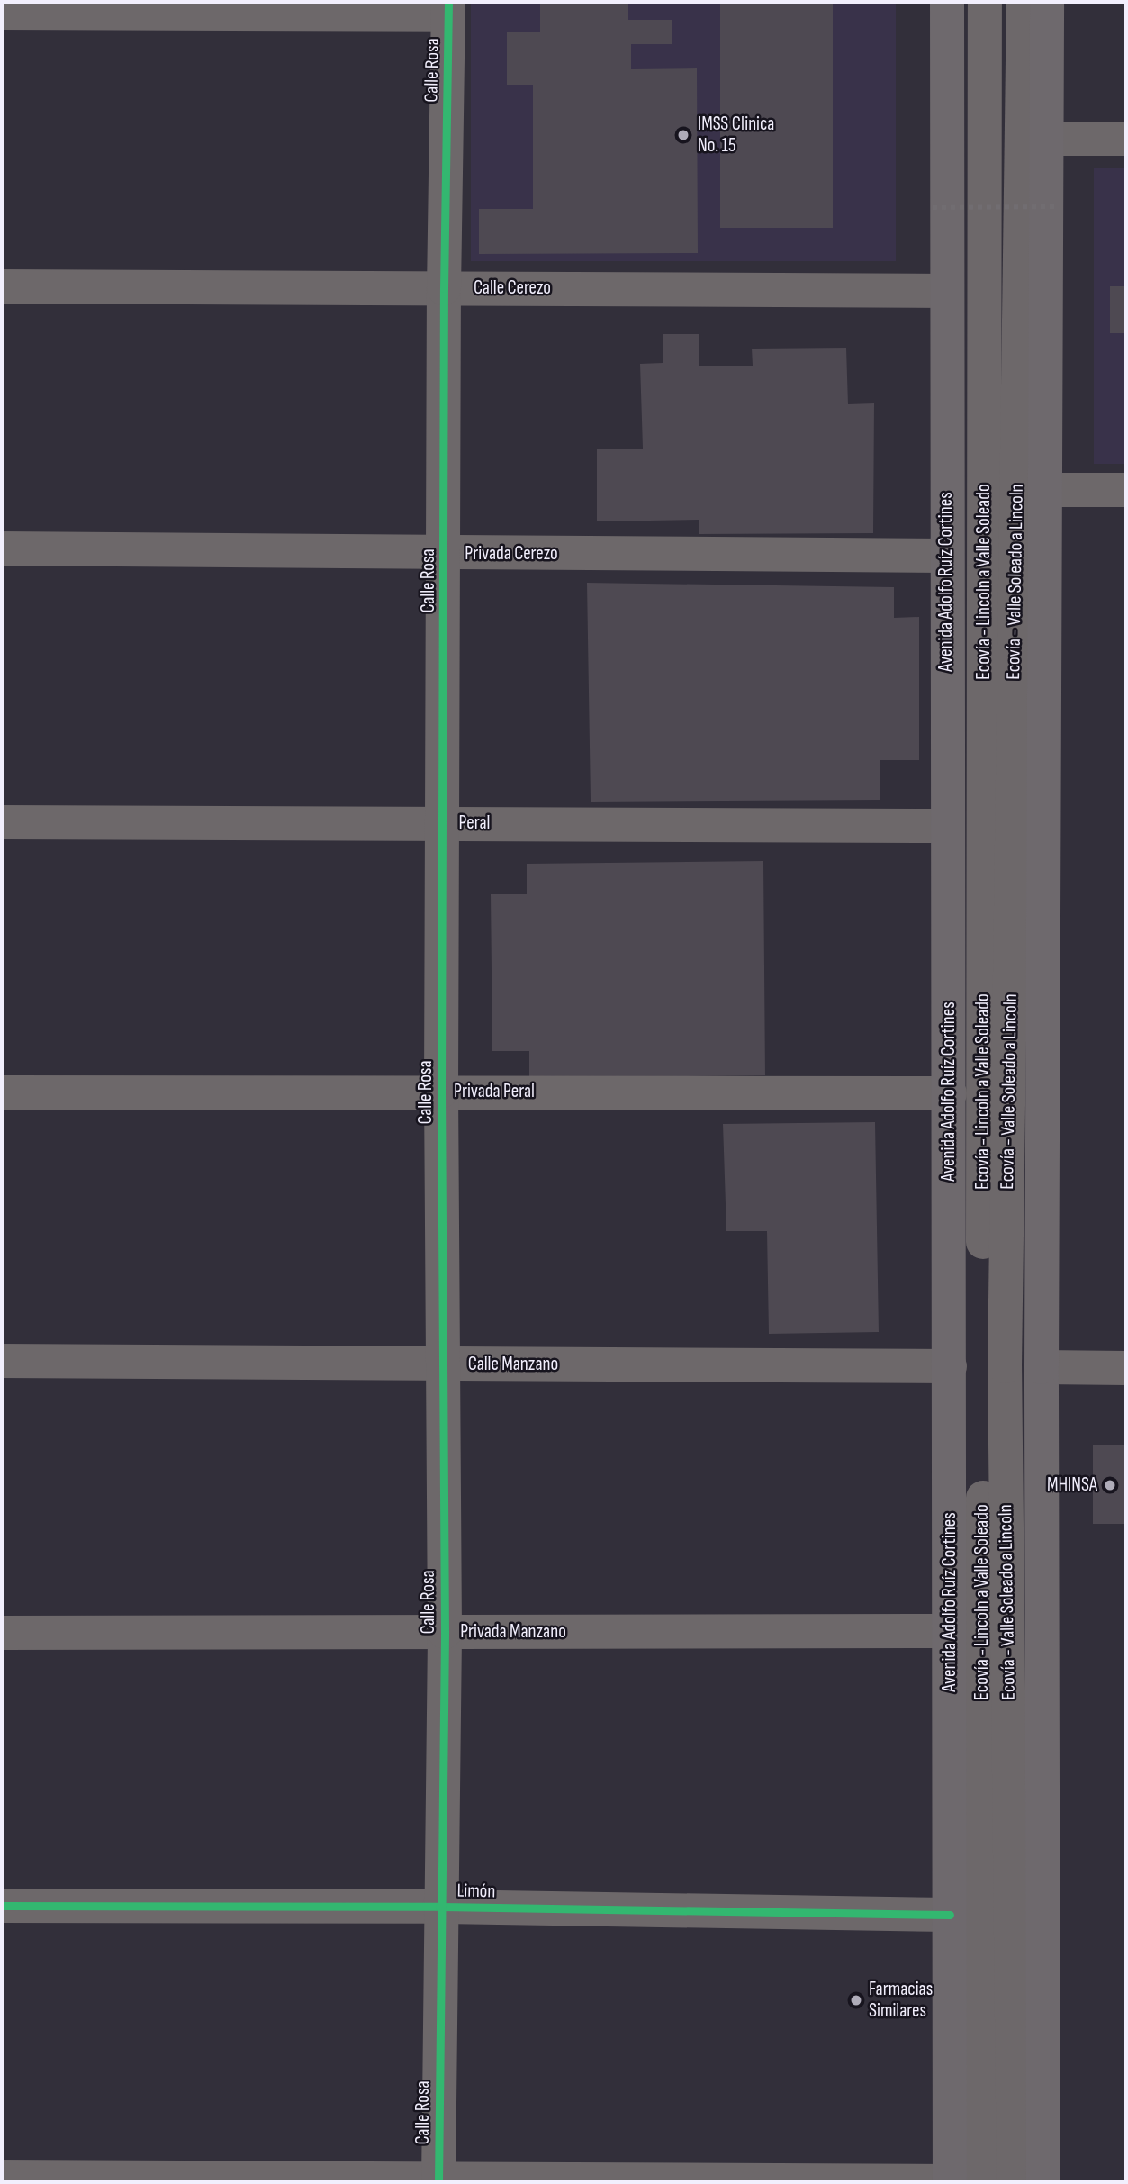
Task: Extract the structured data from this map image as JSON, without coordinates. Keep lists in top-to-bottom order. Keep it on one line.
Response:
{"streets":{"main road":["Avenida Adolfo Ruíz Cortines"],"street":["Calle Rosa","Calle Cerezo","Privada Cerezo","Ecovía - Lincoln a Valle Soleado","Ecovía - Valle Soleado a Lincoln","Peral","Privada Peral","Calle Manzano","Privada Manzano","Limón"]},"crossings":[["Calle Rosa","Calle Cerezo"],["Calle Rosa","Privada Cerezo"],["Calle Rosa","Peral"],["Calle Rosa","Privada Peral"],["Calle Rosa","Calle Manzano"],["Calle Rosa","Privada Manzano"],["Calle Rosa","Limón"],["Calle Cerezo","Avenida Adolfo Ruíz Cortines"],["Privada Cerezo","Avenida Adolfo Ruíz Cortines"],["Avenida Adolfo Ruíz Cortines","Ecovía - Lincoln a Valle Soleado"],["Avenida Adolfo Ruíz Cortines","Peral"],["Avenida Adolfo Ruíz Cortines","Privada Peral"],["Avenida Adolfo Ruíz Cortines","Calle Manzano"],["Avenida Adolfo Ruíz Cortines","Privada Manzano"],["Avenida Adolfo Ruíz Cortines","Limón"]],"places":["IMSS Clinica No. 15","MHINSA","Farmacias Similares"]}
